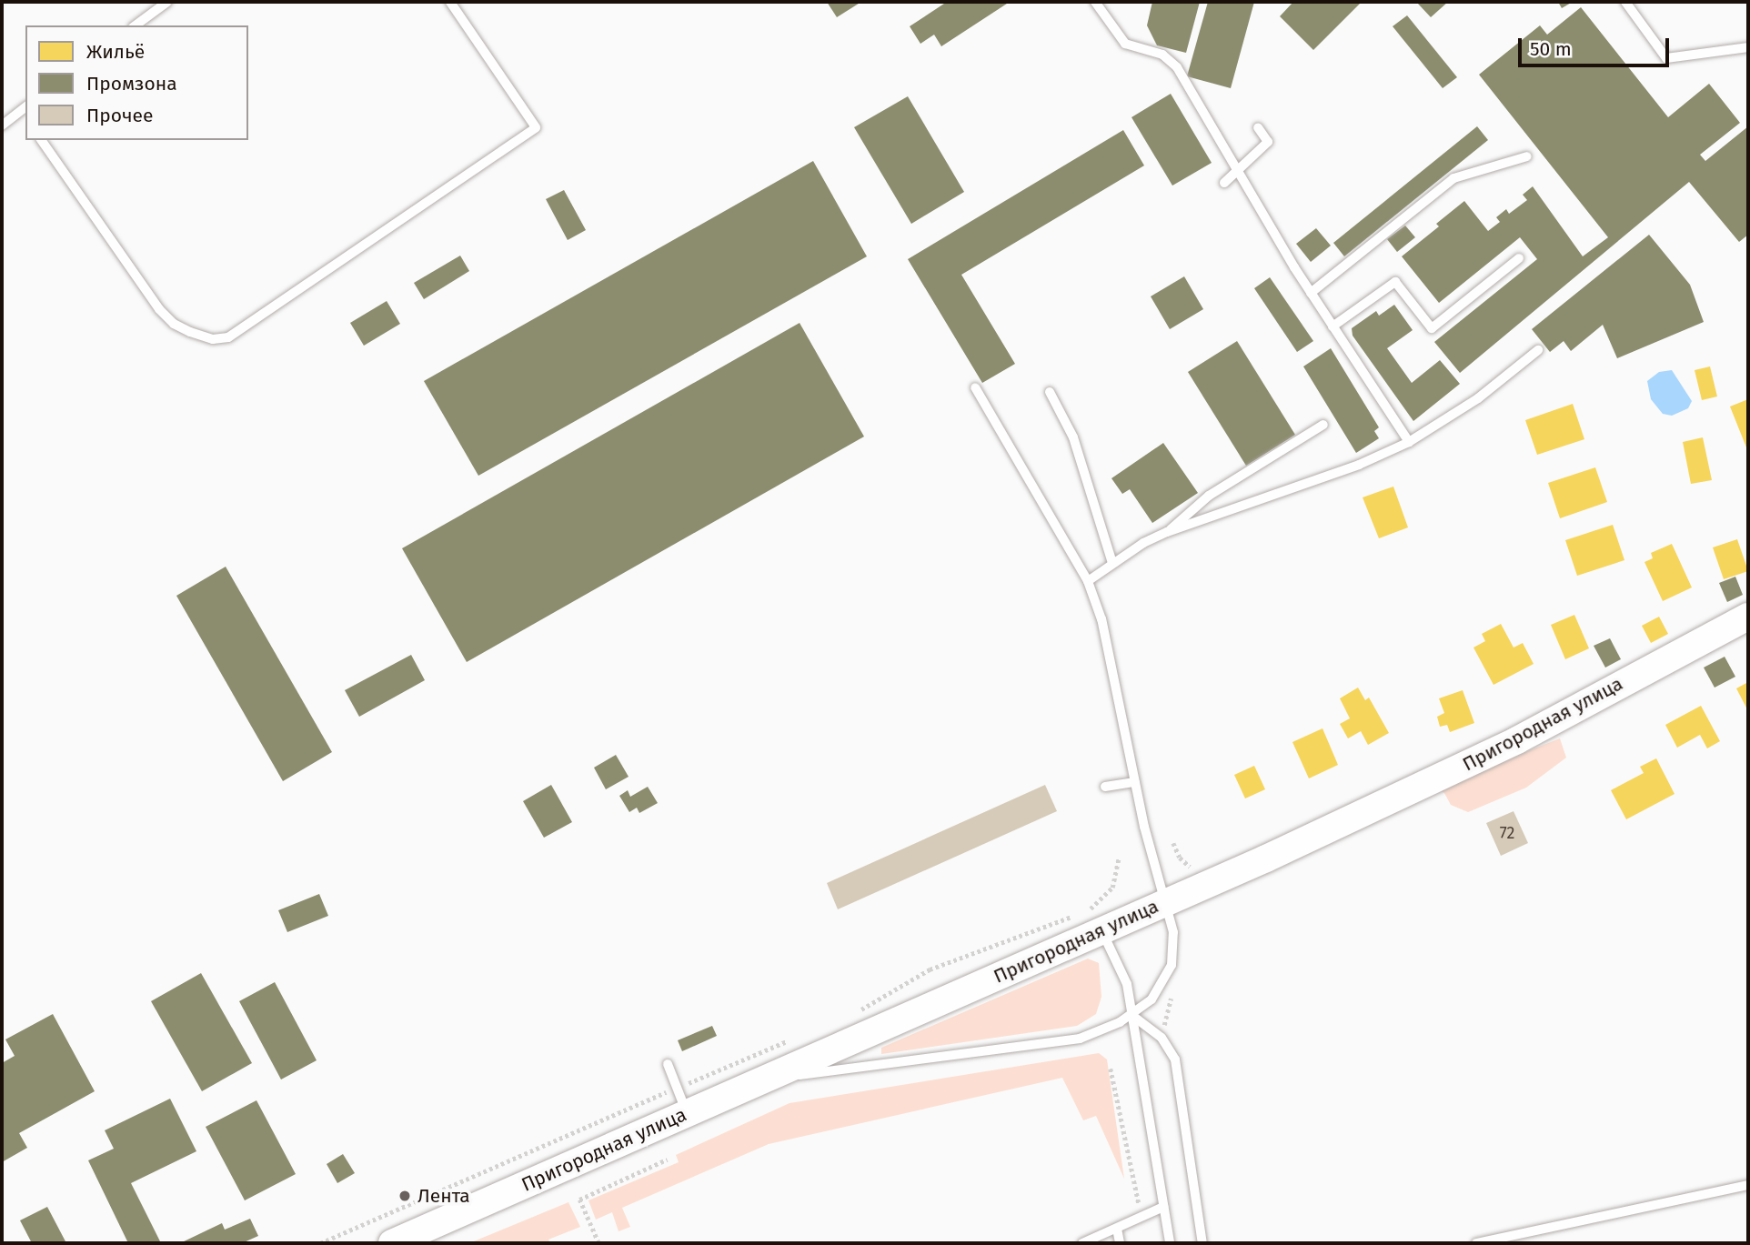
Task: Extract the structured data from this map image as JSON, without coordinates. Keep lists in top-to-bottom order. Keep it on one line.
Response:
{"streets":{"street":["Пригородная улица"]},"places":["Лента"],"house_numbers":["72"],"legend":["Жильё","Промзона","Прочее"],"scale_bar":"50 m"}
